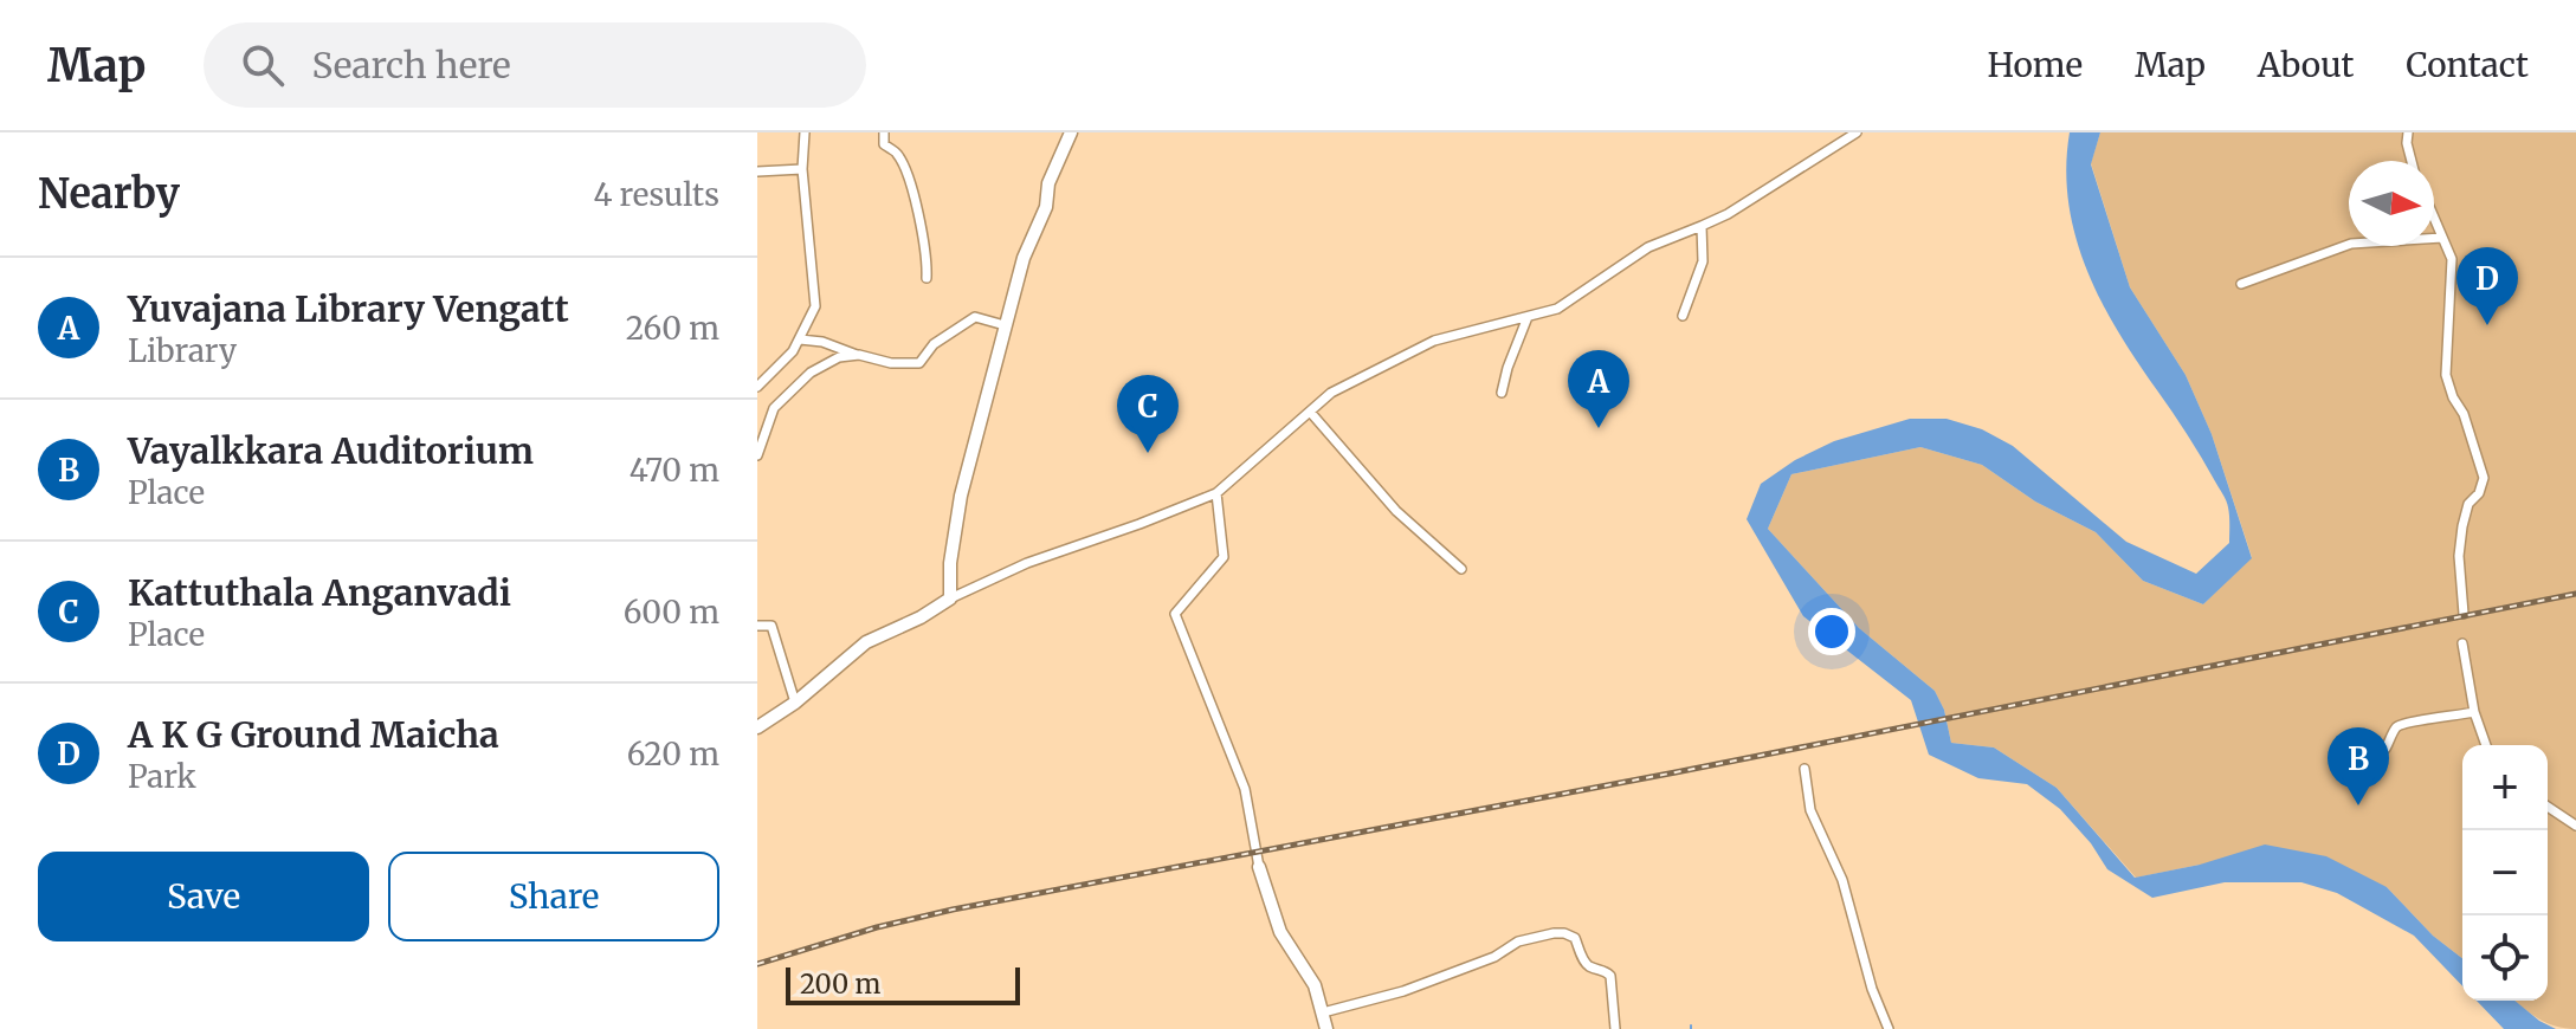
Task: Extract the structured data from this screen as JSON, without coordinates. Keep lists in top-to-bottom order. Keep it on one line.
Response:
{"scale_bar":"200 m","north":"right","page":{"header":"Map","search":"Search here","nav":["Home","Map","About","Contact"],"heading":["Nearby","4 results"],"pins":["D","A","C","B"],"list":[{"mark":"A","name":"Yuvajana Library Vengatt","note":"Library","value":"260 m"},{"mark":"B","name":"Vayalkkara Auditorium","note":"Place","value":"470 m"},{"mark":"C","name":"Kattuthala Anganvadi","note":"Place","value":"600 m"},{"mark":"D","name":"A K G Ground Maicha","note":"Park","value":"620 m"}],"map_buttons":["+","−"],"buttons":["Save","Share"],"scale":"200 m"}}
